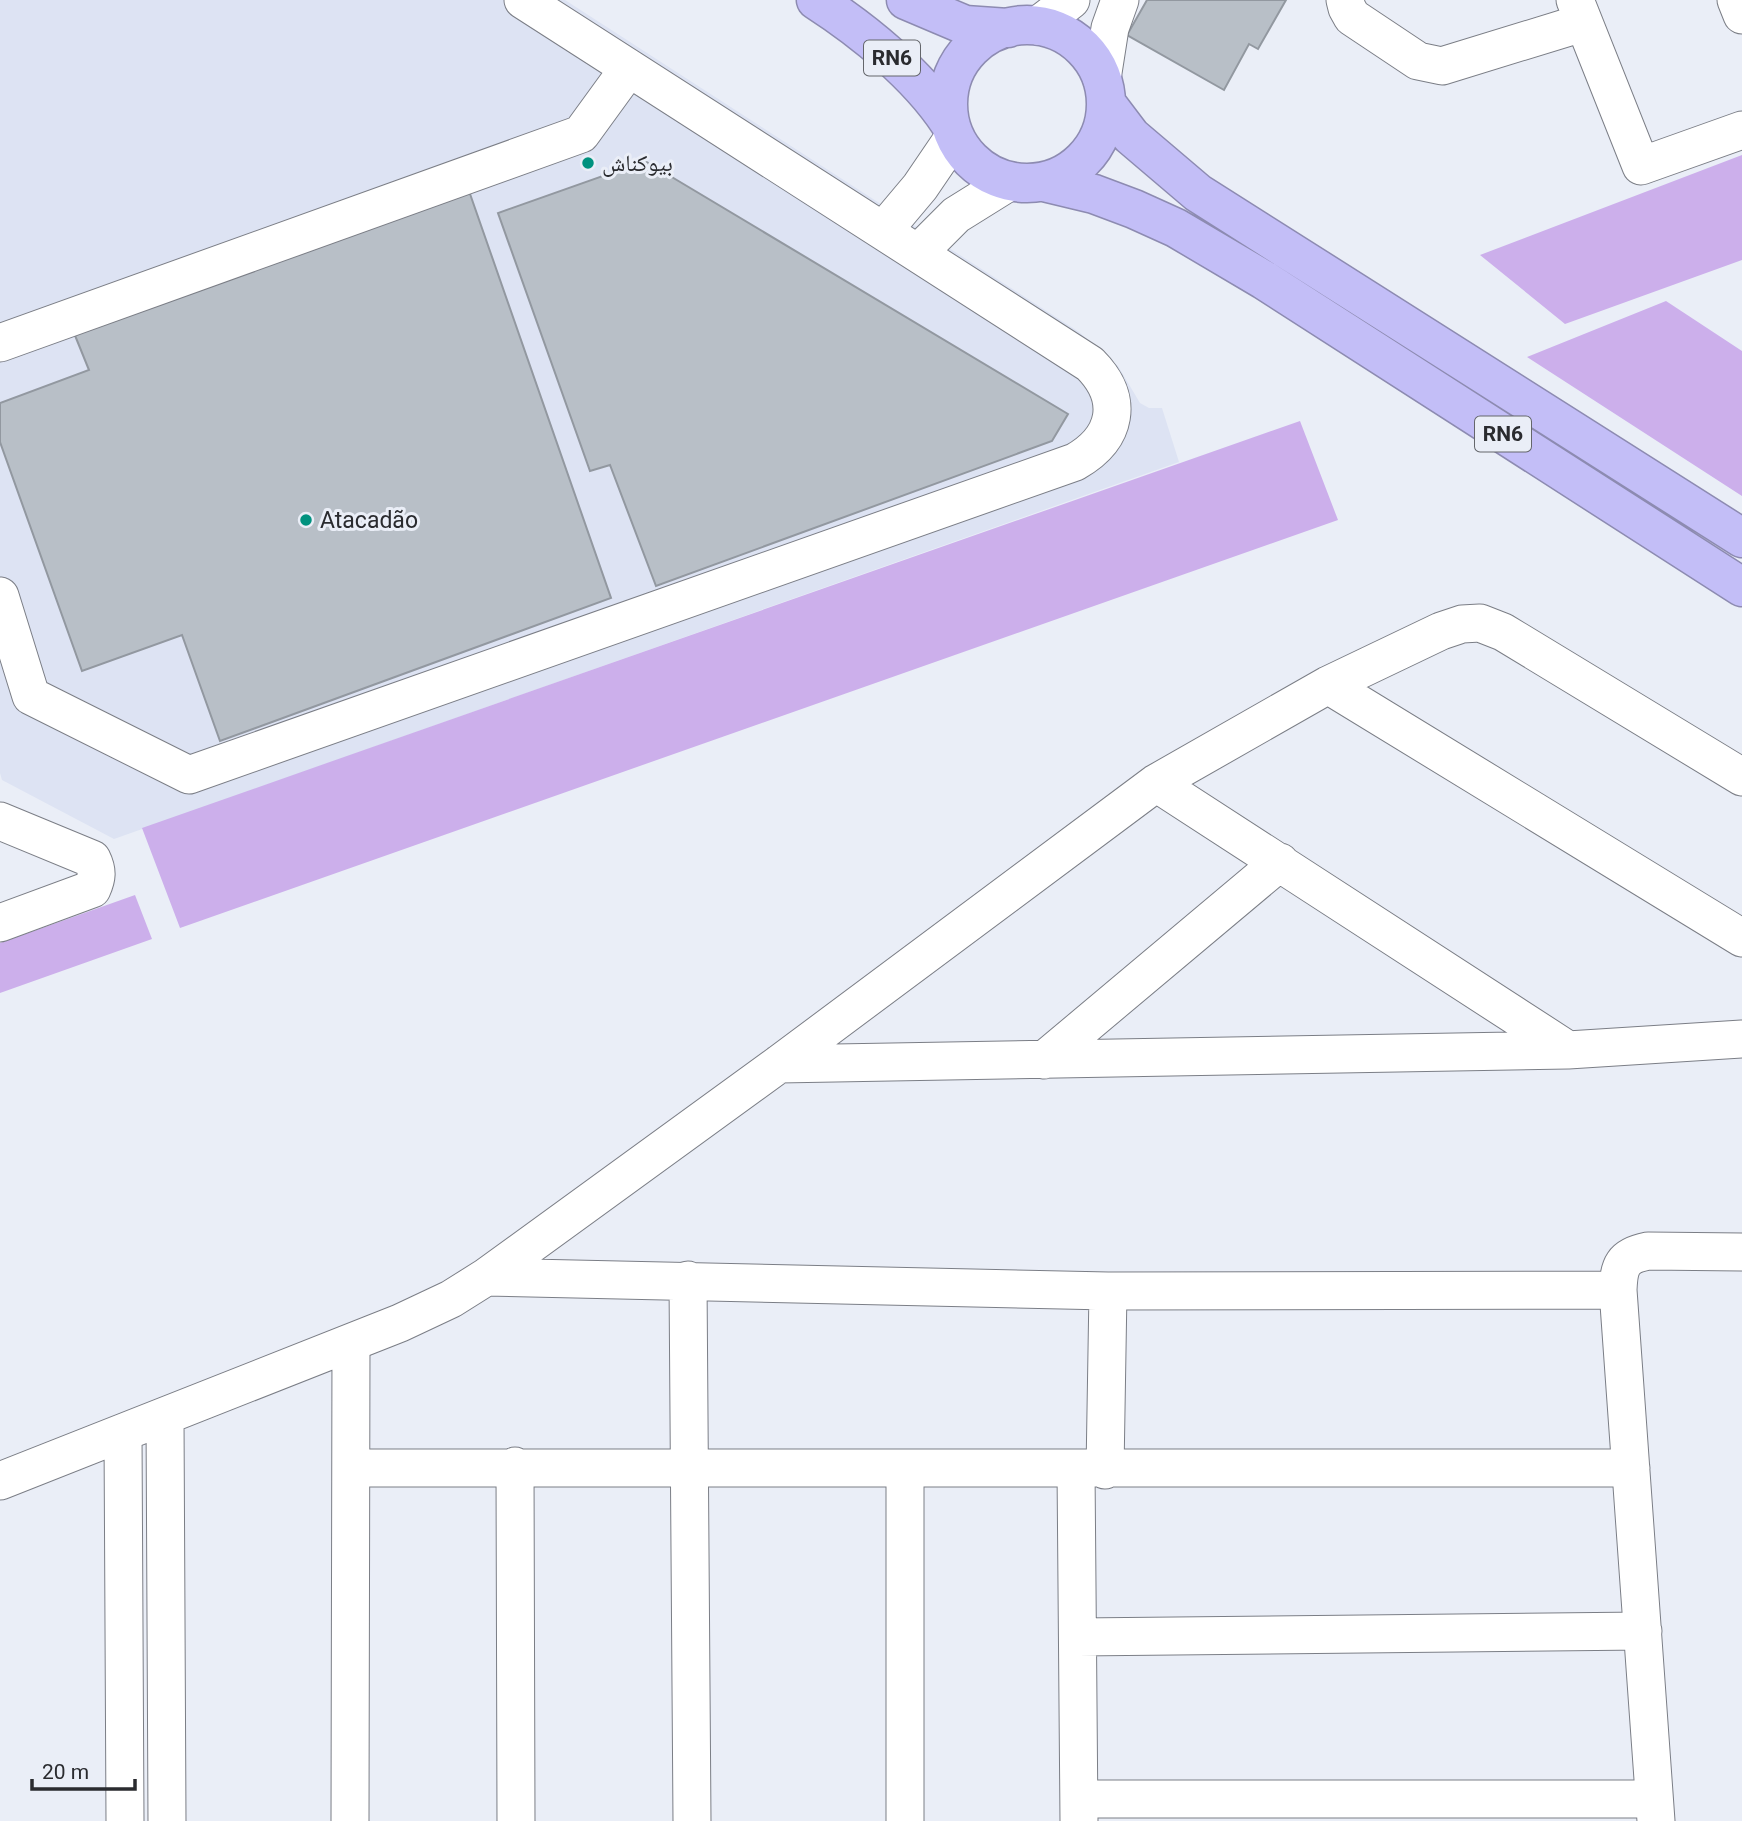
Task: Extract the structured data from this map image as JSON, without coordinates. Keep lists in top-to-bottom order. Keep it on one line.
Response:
{"streets":{"highway":["RN6"]},"places":["بيوكناش","Atacadão"],"scale_bar":"20 m"}
